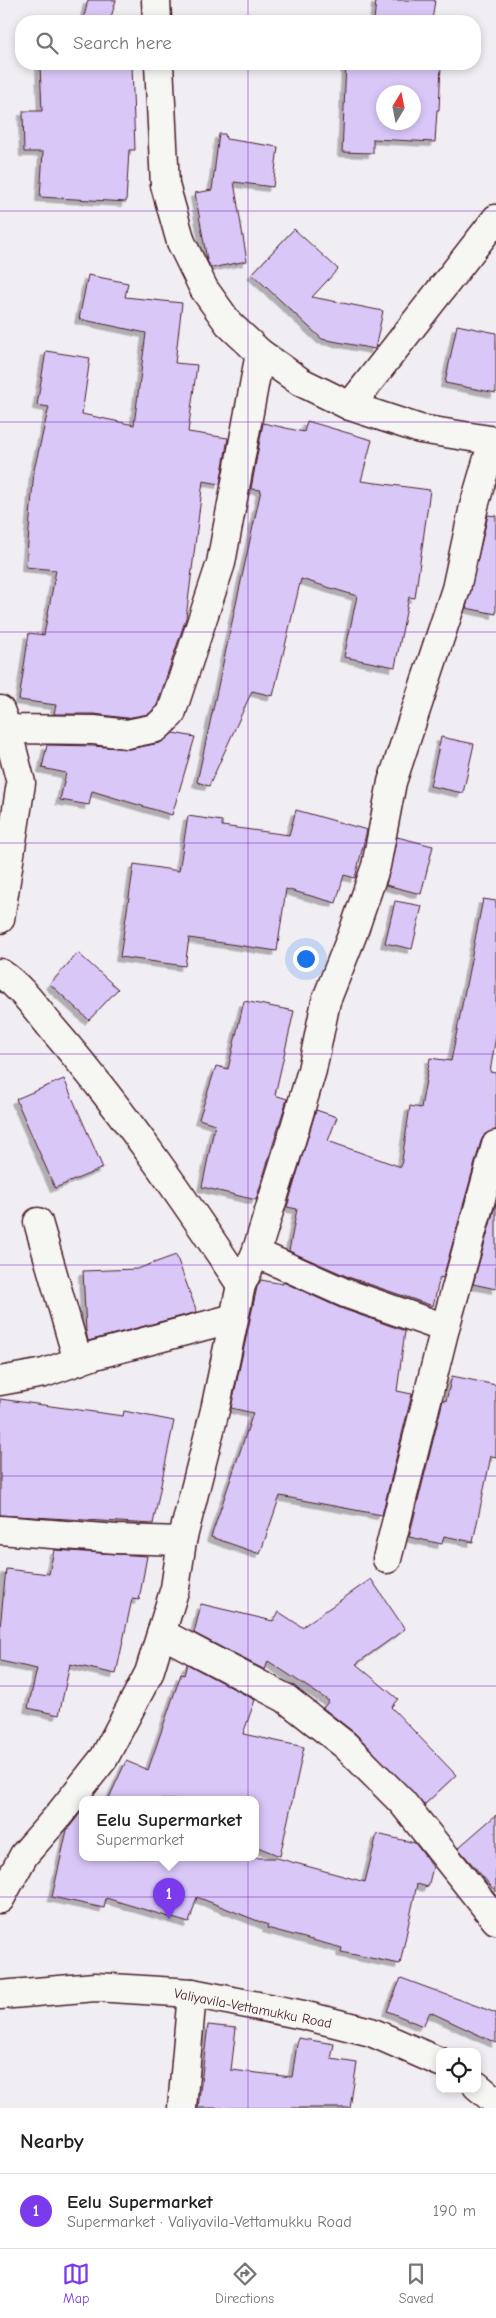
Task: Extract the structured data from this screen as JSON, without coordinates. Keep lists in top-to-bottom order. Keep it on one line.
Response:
{"streets":{"street":["Valiyavila-Vettamukku Road"]},"north":"top","page":{"search":"Search here","popup":["Eelu Supermarket","Supermarket"],"pins":"1","heading":"Nearby","list":[{"mark":"1","name":"Eelu Supermarket","note":"Supermarket · Valiyavila-Vettamukku Road","value":"190 m"}],"nav":["Map","Directions","Saved"]}}
